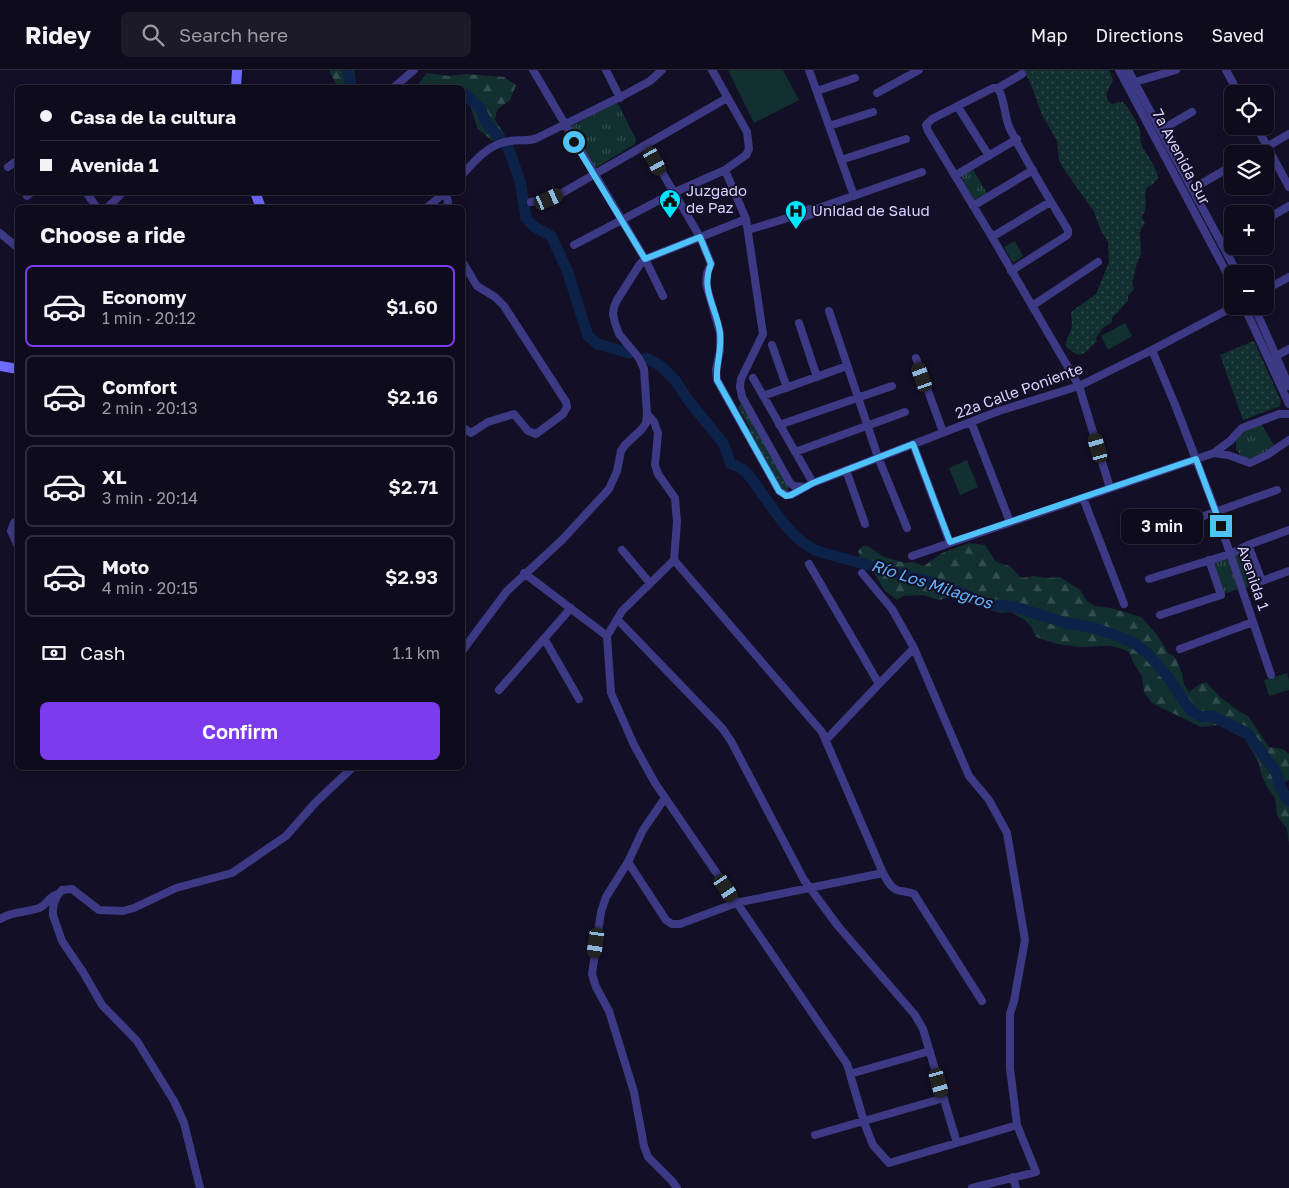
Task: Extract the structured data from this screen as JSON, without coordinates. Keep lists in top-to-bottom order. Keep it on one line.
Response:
{"streets":{"street":["7a Avenida Sur","22a Calle Poniente","Avenida 1"]},"crossings":[["22a Calle Poniente","Avenida 1"]],"water":["Río Los Milagros"],"places":{"public building":["Juzgado de Paz"],"hospital":["Unidad de Salud"]},"page":{"header":"Ridey","search":"Search here","nav":["Map","Directions","Saved"],"map_buttons":["+","−"],"banner":["Casa de la cultura","Avenida 1"],"heading":"Choose a ride","list":[{"name":"Economy","note":"1 min · 20:12","value":"$1.60"},{"name":"Comfort","note":"2 min · 20:13","value":"$2.16"},{"name":"XL","note":"3 min · 20:14","value":"$2.71"},{"name":"Moto","note":"4 min · 20:15","value":"$2.93"}],"bubble":"3 min","pay":["Cash","1.1 km"],"buttons":"Confirm"}}
